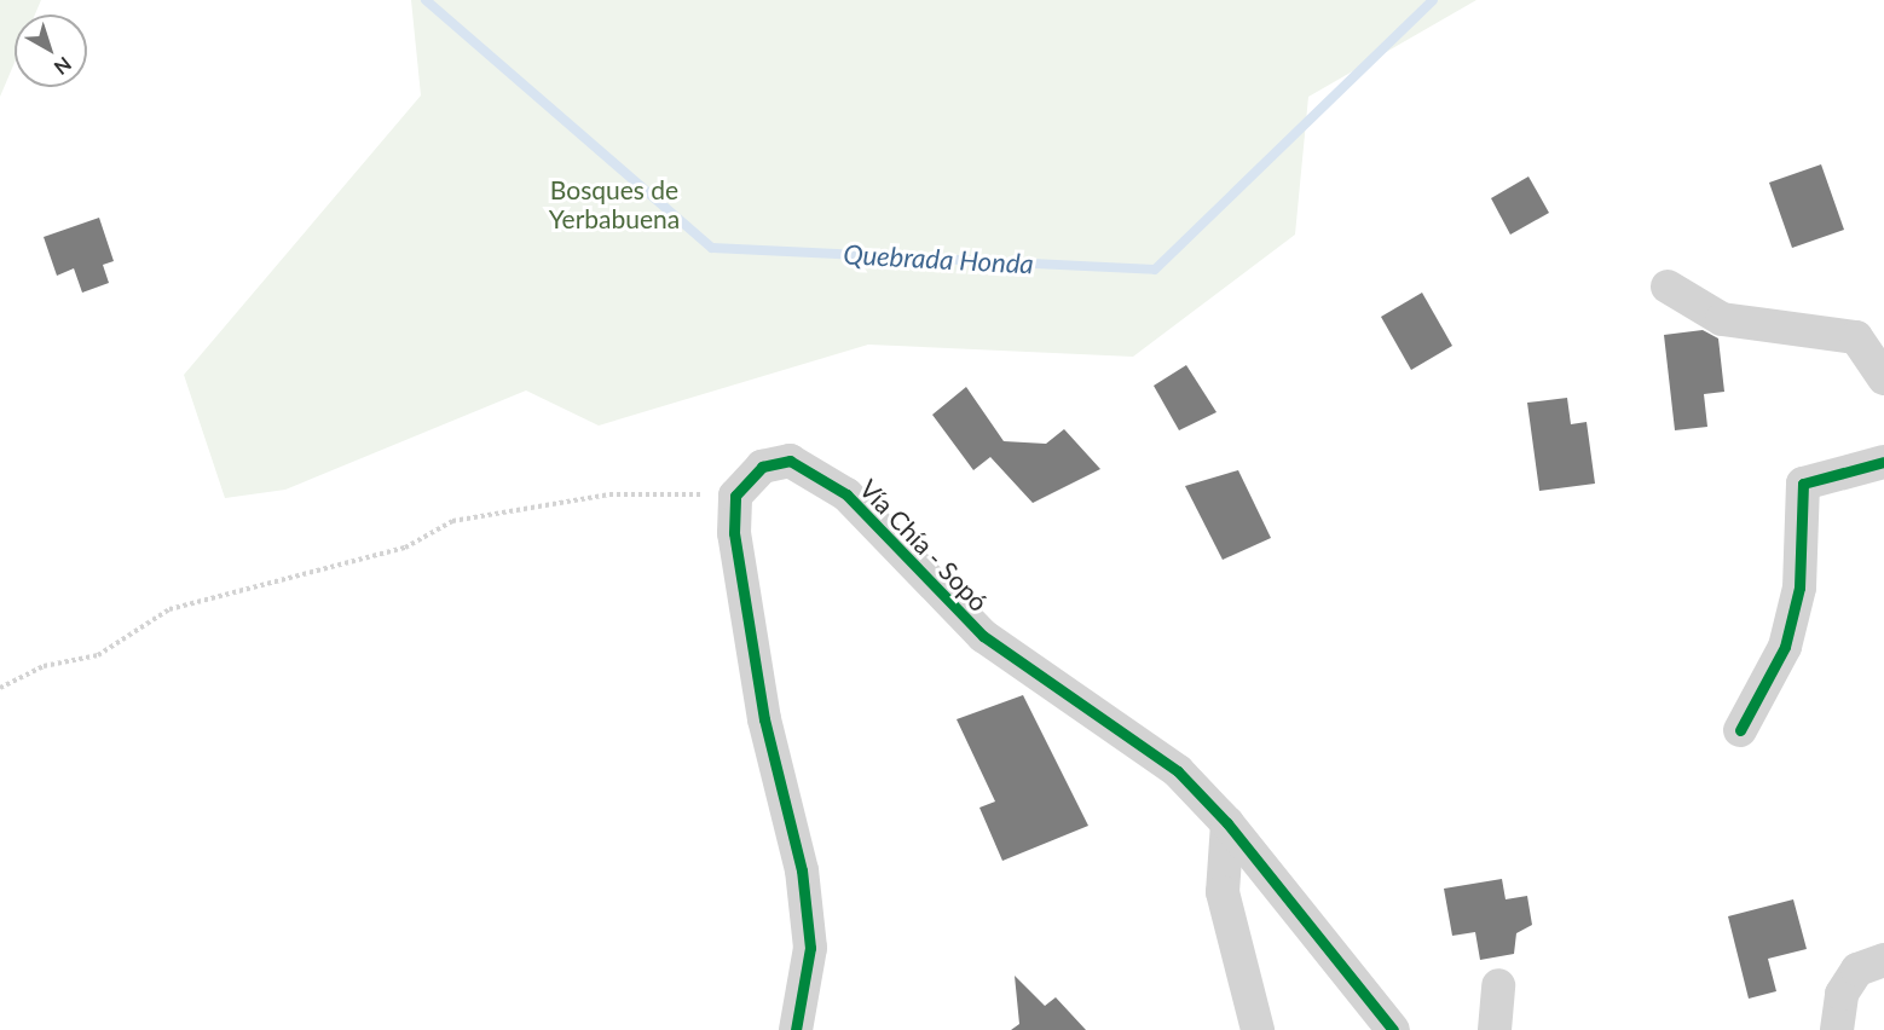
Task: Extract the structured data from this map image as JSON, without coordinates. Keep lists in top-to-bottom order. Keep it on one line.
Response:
{"streets":{"street":["Vía Chía - Sopó"]},"water":["Quebrada Honda"],"parks":["Bosques de Yerbabuena"],"north":"bottom right"}
